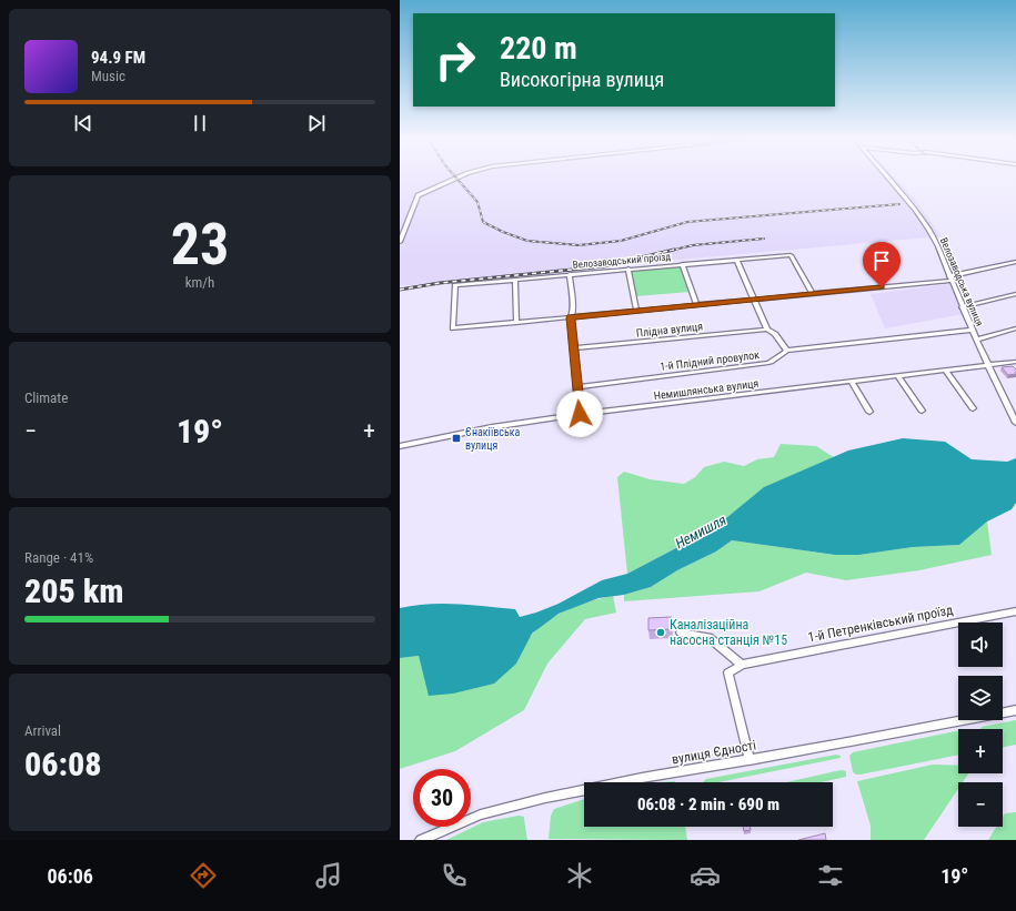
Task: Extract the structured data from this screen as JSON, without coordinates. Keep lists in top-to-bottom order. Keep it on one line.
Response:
{"streets":{"street":["Велозаводський проїзд","Велозаводська вулиця","Плідна вулиця","1-й Плідний провулок","Немишлянська вулиця","1-й Петренківський проїзд","вулиця Єдності"]},"crossings":[["Велозаводська вулиця","1-й Плідний провулок"],["Велозаводська вулиця","Немишлянська вулиця"]],"water":["Немишля"],"places":{"transit":["Єнакіївська вулиця"],"other":["Каналізаційна насосна станція №15"]},"page":{"turn":["220 m","Високогірна вулиця"],"song":["94.9 FM","Music"],"tile":[["23","km/h"],"Climate",["Range · 41%","205 km"],["Arrival","06:08"]],"heat":["−","19°","+"],"map_buttons":["+","−"],"limit":"30","trip":"06:08 · 2 min · 690 m","tabs":["06:06","19°"]}}
